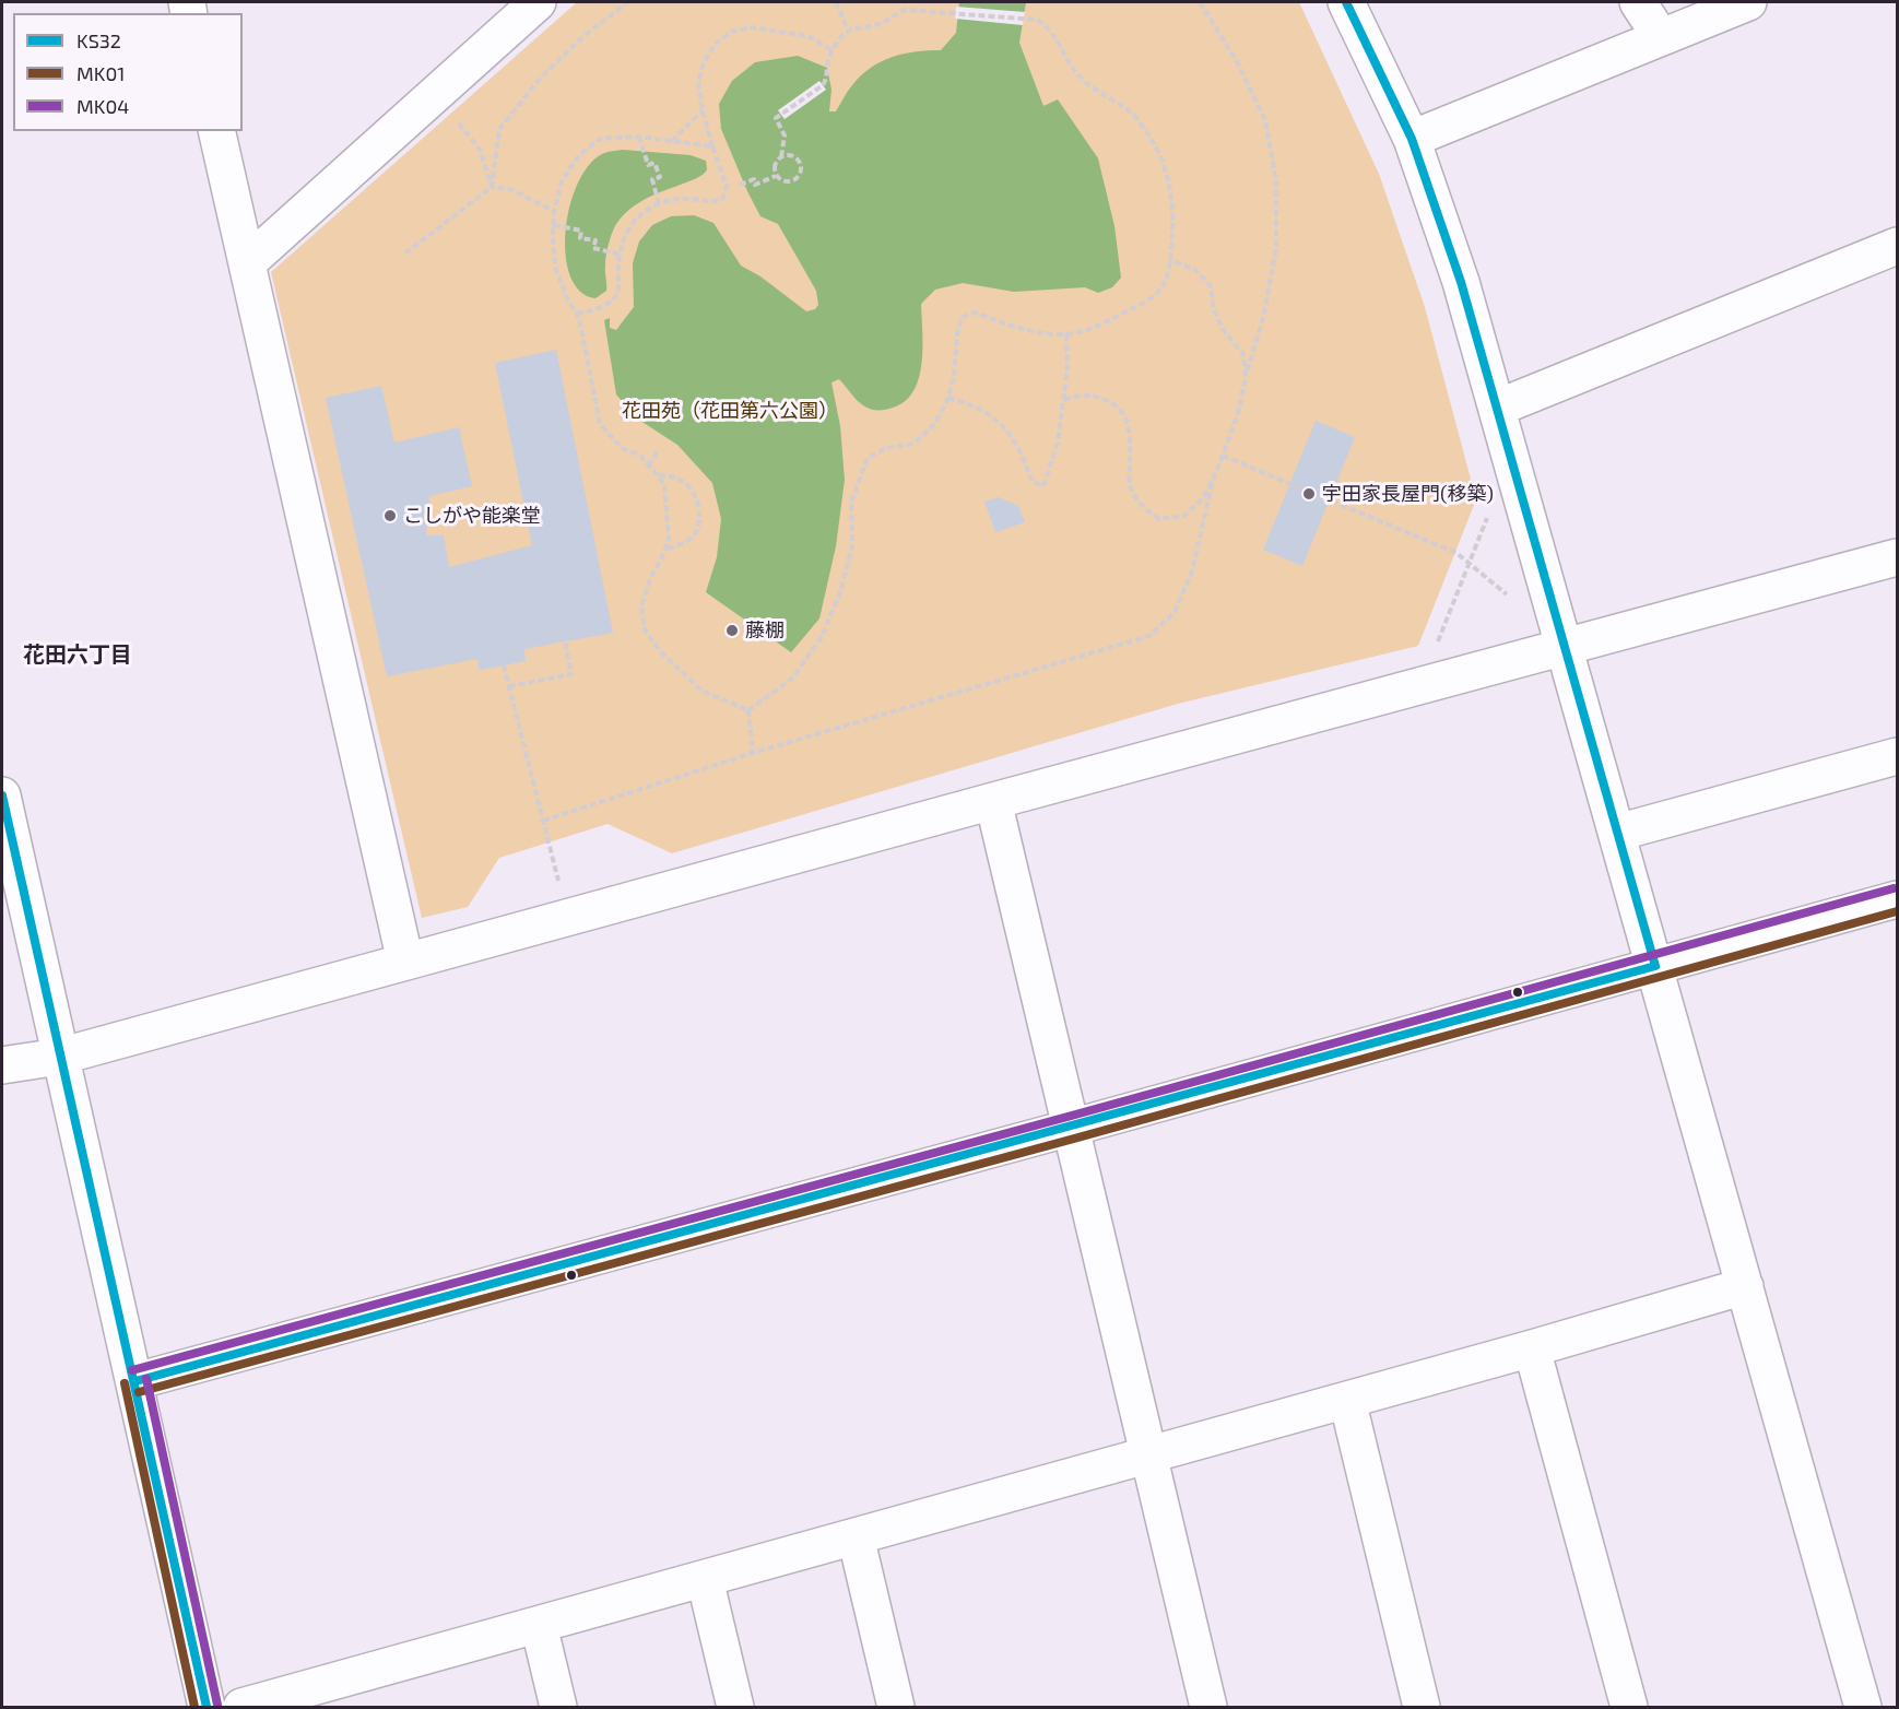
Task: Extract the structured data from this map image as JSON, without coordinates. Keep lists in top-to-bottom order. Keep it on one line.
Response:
{"districts":["花田六丁目"],"parks":["花田苑（花田第六公園）"],"places":["宇田家長屋門(移築)","こしがや能楽堂","藤棚"],"lines":["transit line KS32","transit line MK04","transit line MK01"],"legend":["KS32","MK01","MK04"]}
